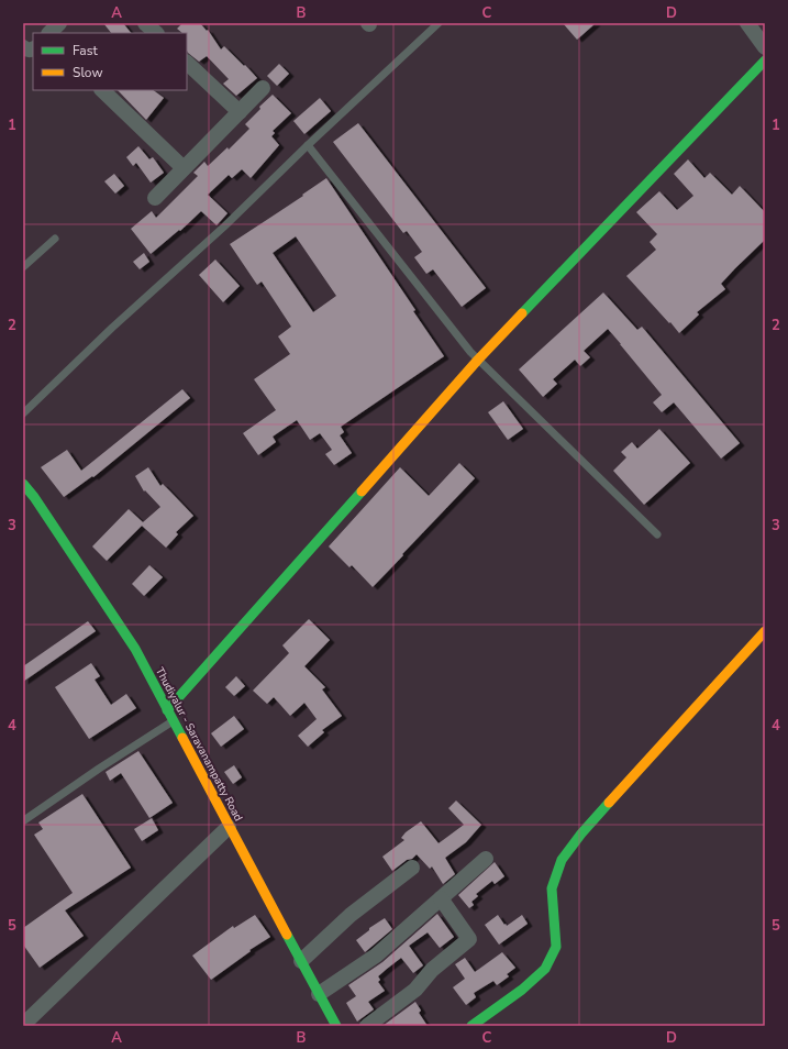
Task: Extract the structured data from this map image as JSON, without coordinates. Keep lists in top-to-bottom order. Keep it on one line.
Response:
{"streets":{"street":["Thudiyalur - Saravanampatty Road"]},"legend":["Fast","Slow"],"grid":{"columns":["A","B","C","D"],"rows":["1","2","3","4","5"]}}
